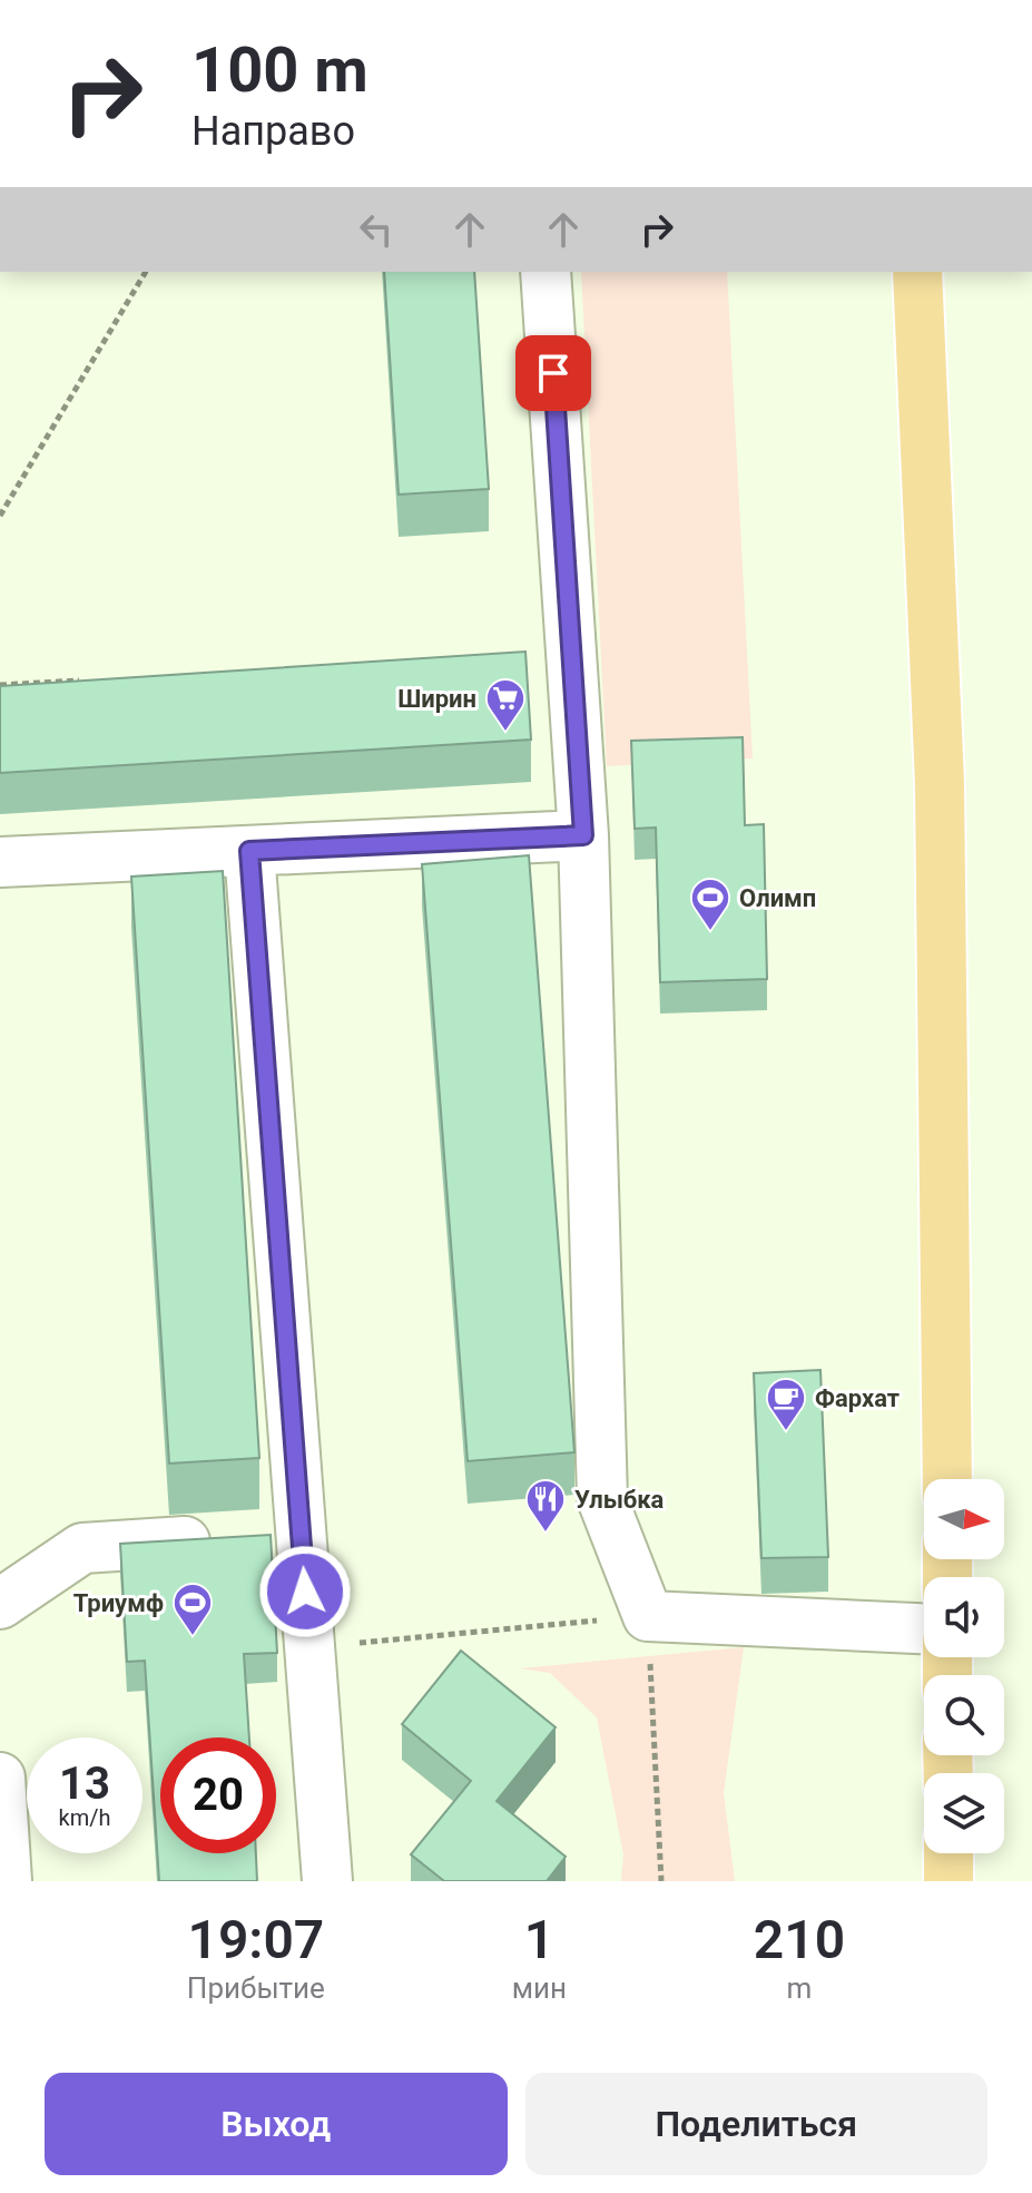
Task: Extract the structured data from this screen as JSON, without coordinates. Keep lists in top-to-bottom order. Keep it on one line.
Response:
{"places":{"supermarket":["Ширин"],"sports":["Олимп","Триумф"],"cafe":["Фархат"],"restaurant":["Улыбка"]},"north":"right","page":{"turn":["100 m","Направо"],"speed":"13 km/h","limit":"20","eta":["19:07","Прибытие","1","мин","210","m"],"buttons":["Выход","Поделиться"]}}
